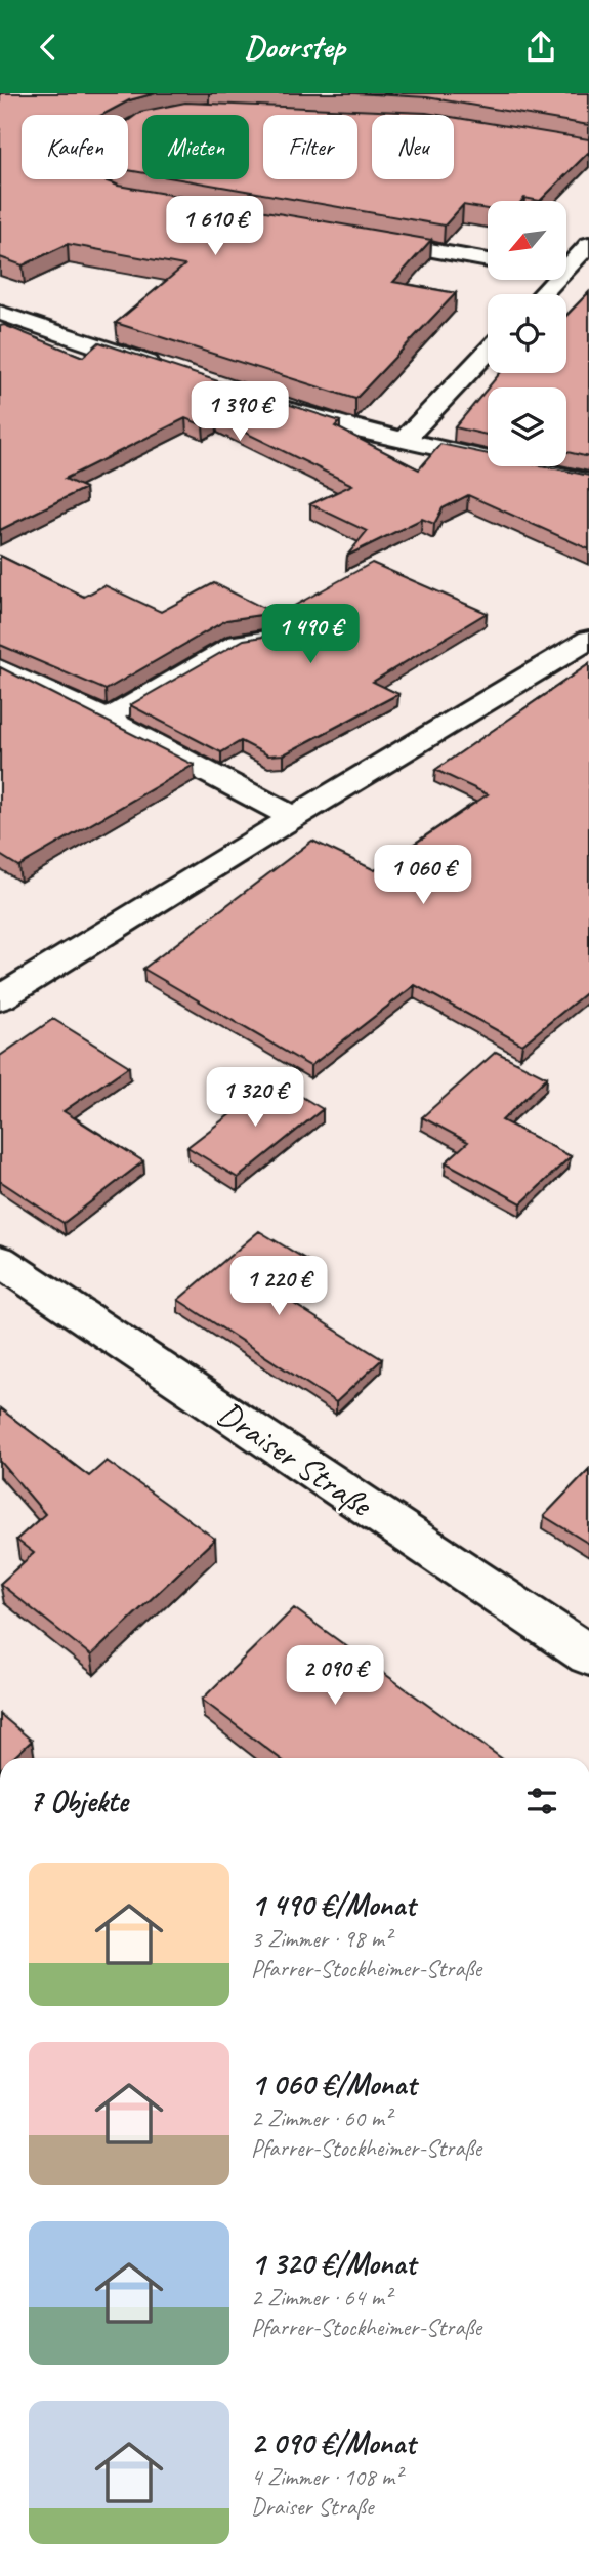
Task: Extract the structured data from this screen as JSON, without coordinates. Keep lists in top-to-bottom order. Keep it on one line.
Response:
{"streets":{"street":["Draiser Straße"]},"north":"bottom left","page":{"header":"Doorstep","chip":["Kaufen","Mieten","Filter","Neu"],"price":["1 610 €","1 390 €","1 490 €","1 060 €","1 320 €","1 220 €","2 090 €"],"heading":"7 Objekte","list":[{"name":"1 490 €/Monat","note":"3 Zimmer · 98 m² · Pfarrer-Stockheimer-Straße"},{"name":"1 060 €/Monat","note":"2 Zimmer · 60 m² · Pfarrer-Stockheimer-Straße"},{"name":"1 320 €/Monat","note":"2 Zimmer · 64 m² · Pfarrer-Stockheimer-Straße"},{"name":"2 090 €/Monat","note":"4 Zimmer · 108 m² · Draiser Straße"}]}}
